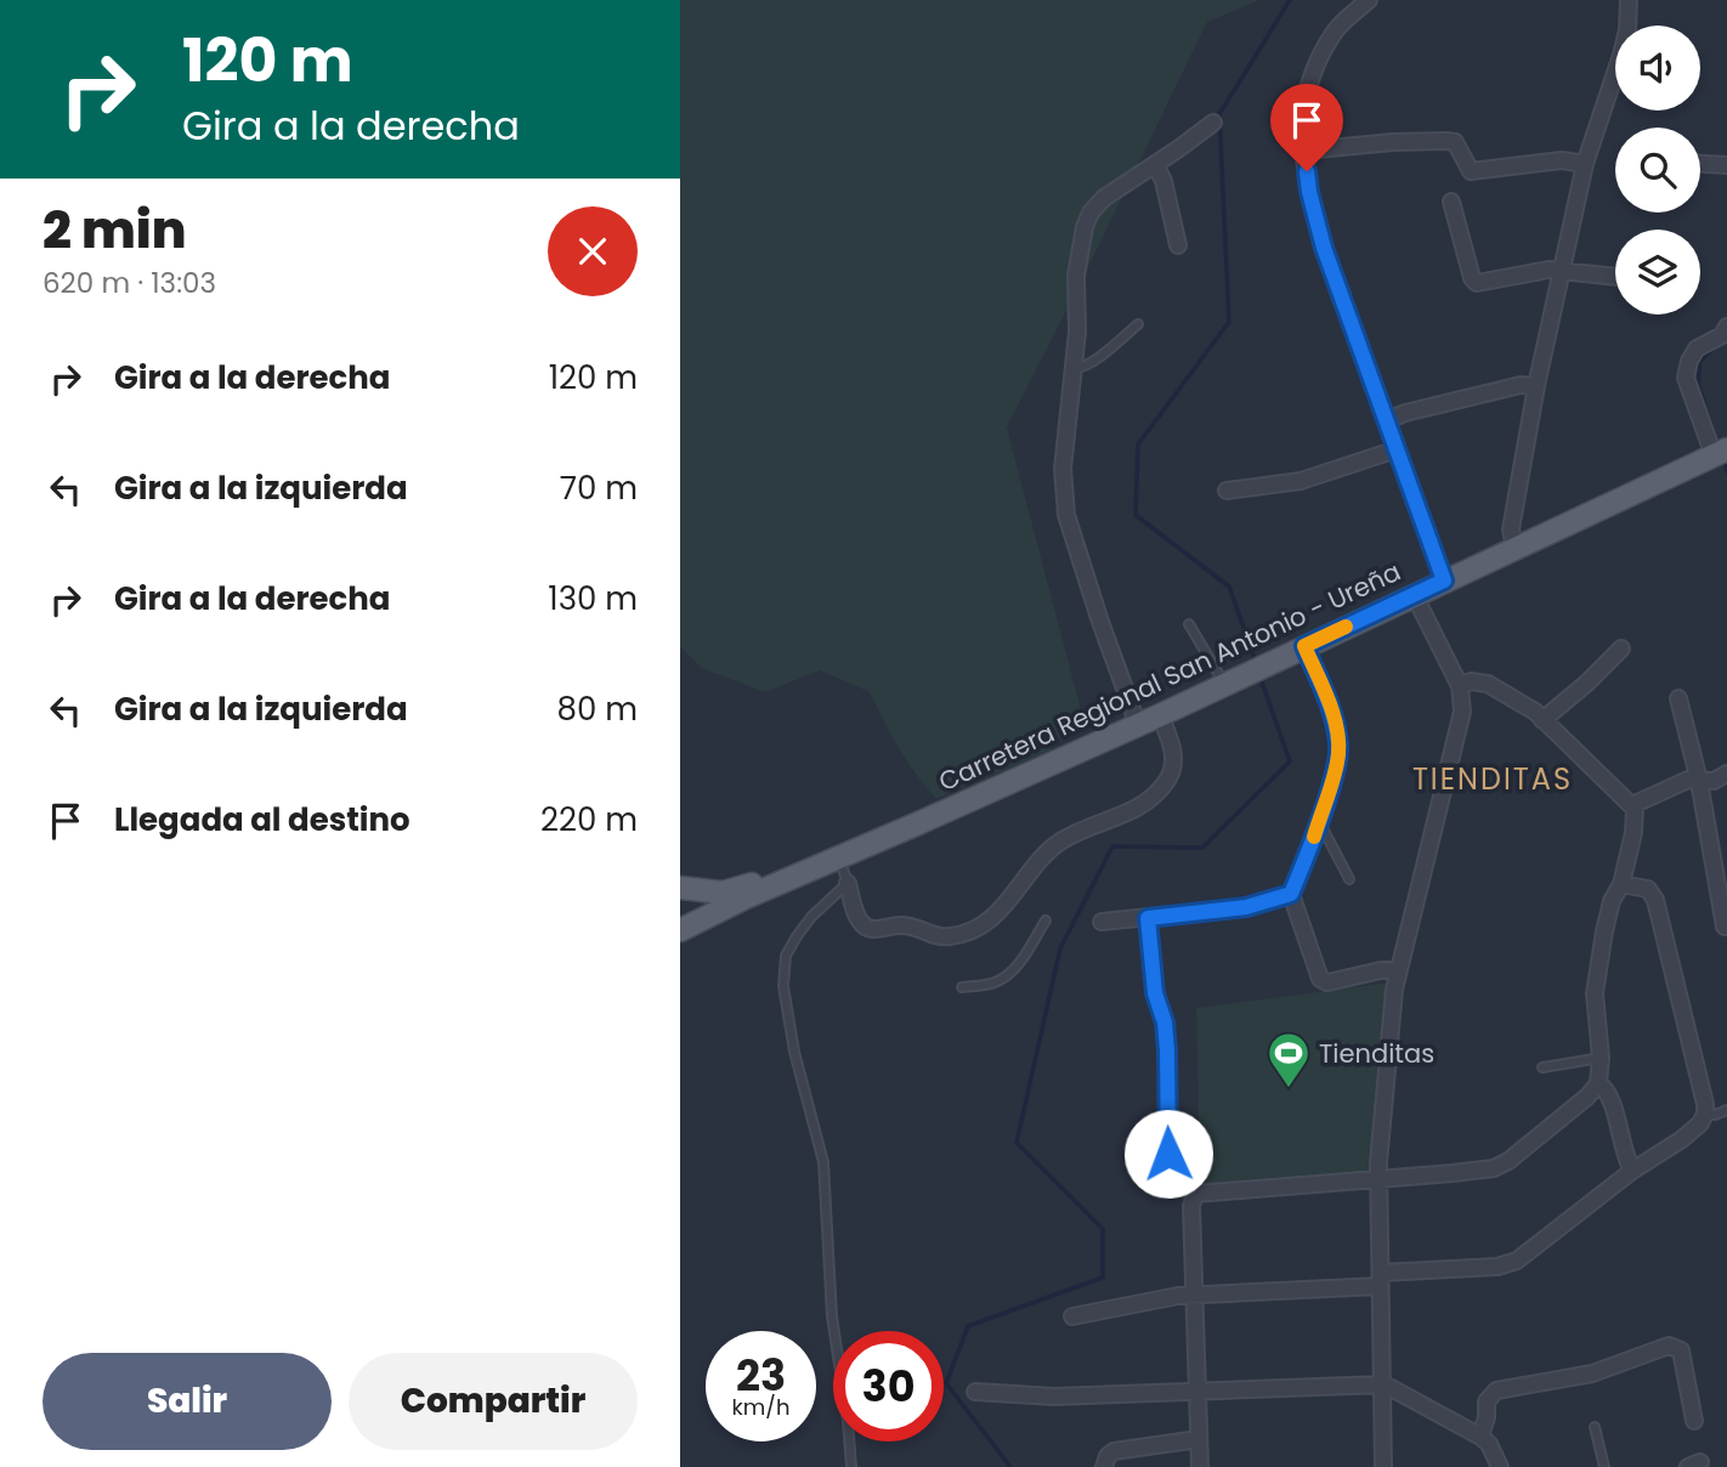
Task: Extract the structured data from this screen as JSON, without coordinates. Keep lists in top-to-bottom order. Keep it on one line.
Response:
{"streets":{"main road":["Carretera Regional San Antonio - Ureña"]},"districts":["TIENDITAS"],"places":{"sports":["Tienditas"]},"page":{"turn":["120 m","Gira a la derecha"],"heading":["2 min","620 m · 13:03"],"list":[{"name":"Gira a la derecha","value":"120 m"},{"name":"Gira a la izquierda","value":"70 m"},{"name":"Gira a la derecha","value":"130 m"},{"name":"Gira a la izquierda","value":"80 m"},{"name":"Llegada al destino","value":"220 m"}],"speed":"23 km/h","limit":"30","buttons":["Salir","Compartir"]}}
